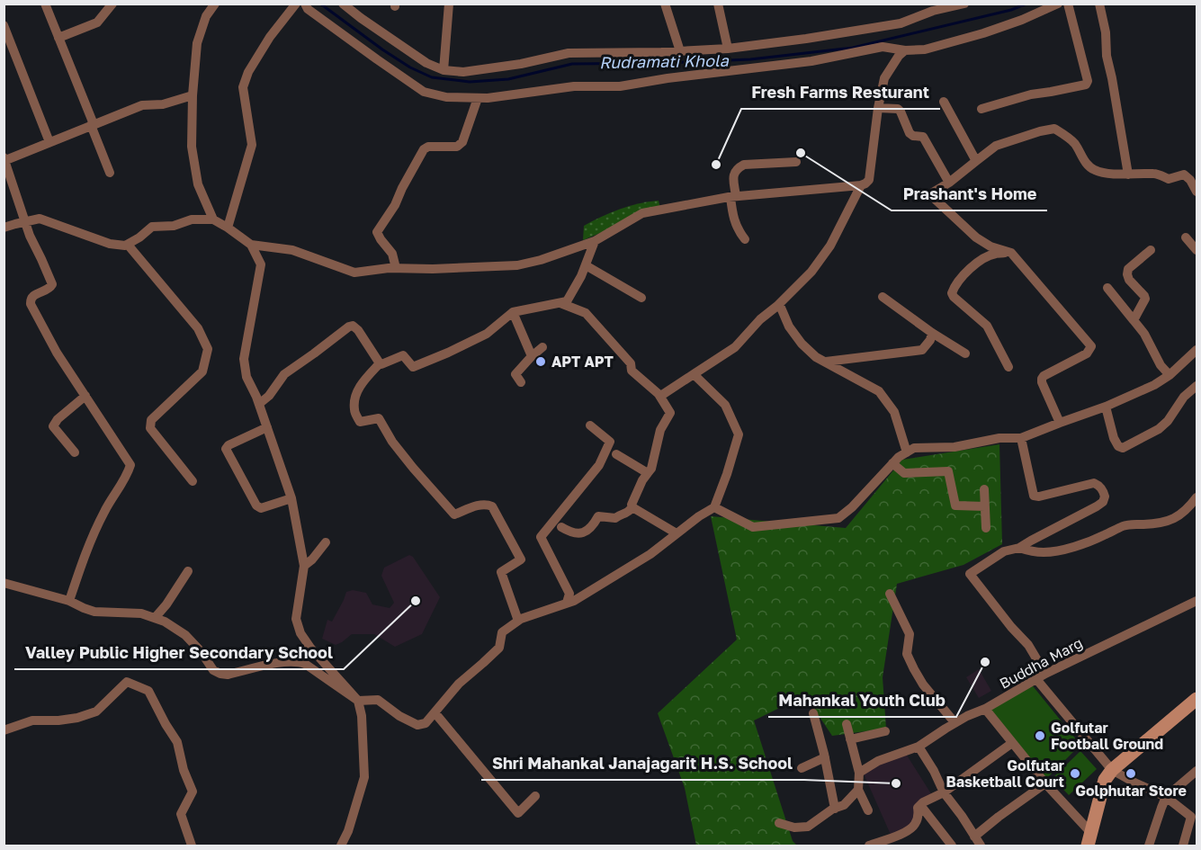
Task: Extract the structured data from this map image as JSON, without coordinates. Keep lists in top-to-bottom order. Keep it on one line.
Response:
{"streets":{"street":["Buddha Marg"]},"water":["Rudramati Khola"],"places":["Prashant's Home","Fresh Farms Resturant","APT APT","Valley Public Higher Secondary School","Mahankal Youth Club","Golfutar Football Ground","Golfutar Basketball Court","Golphutar Store","Shri Mahankal Janajagarit H.S. School"]}
